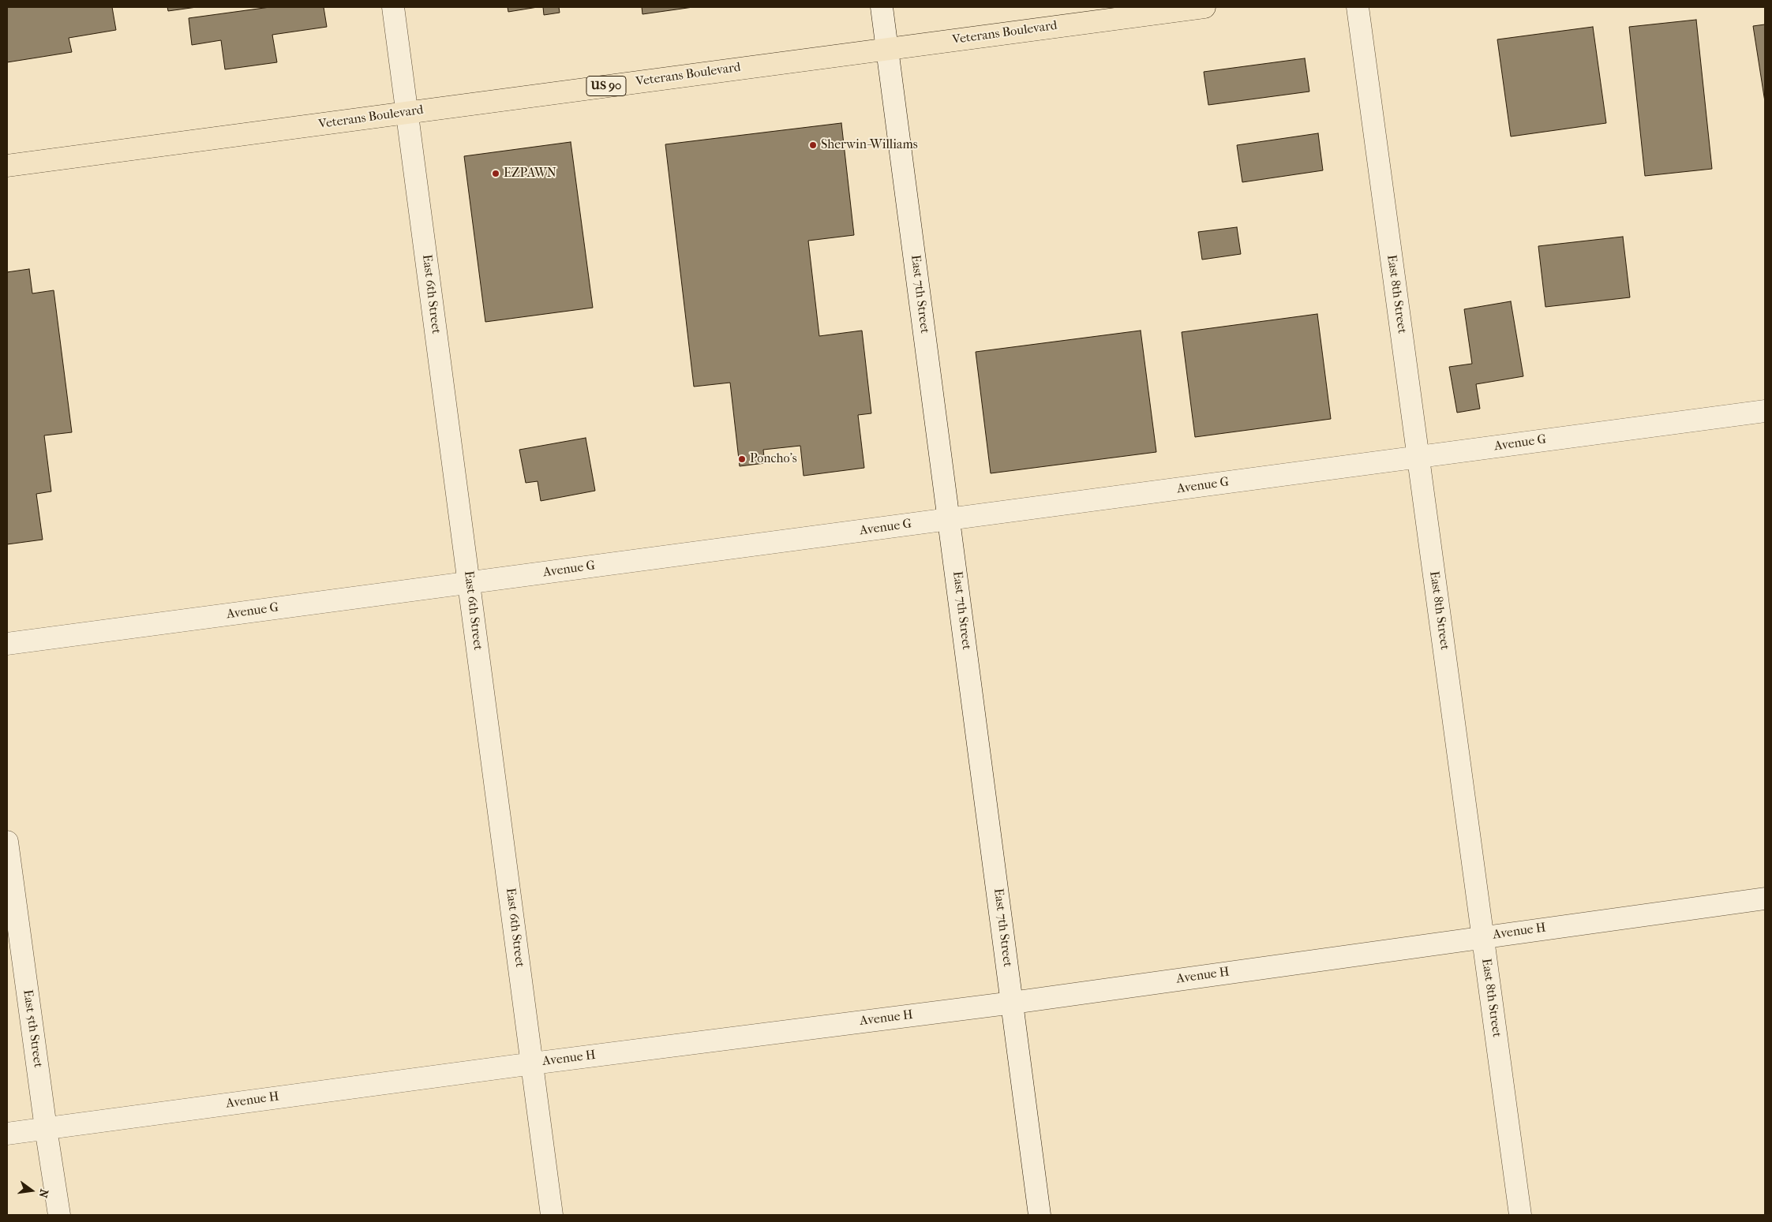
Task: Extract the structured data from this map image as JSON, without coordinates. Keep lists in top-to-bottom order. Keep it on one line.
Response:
{"streets":{"main road":["Veterans Boulevard","US 90"],"street":["East 6th Street","East 7th Street","East 8th Street","Avenue G","Avenue H","East 5th Street"]},"crossings":[["Veterans Boulevard","East 6th Street"],["Veterans Boulevard","East 7th Street"],["East 6th Street","Avenue G"],["East 6th Street","Avenue H"],["East 7th Street","Avenue G"],["East 7th Street","Avenue H"],["East 8th Street","Avenue G"],["East 8th Street","Avenue H"],["Avenue H","East 5th Street"]],"places":["Sherwin-Williams","EZPAWN","Poncho's"],"north":"right"}
